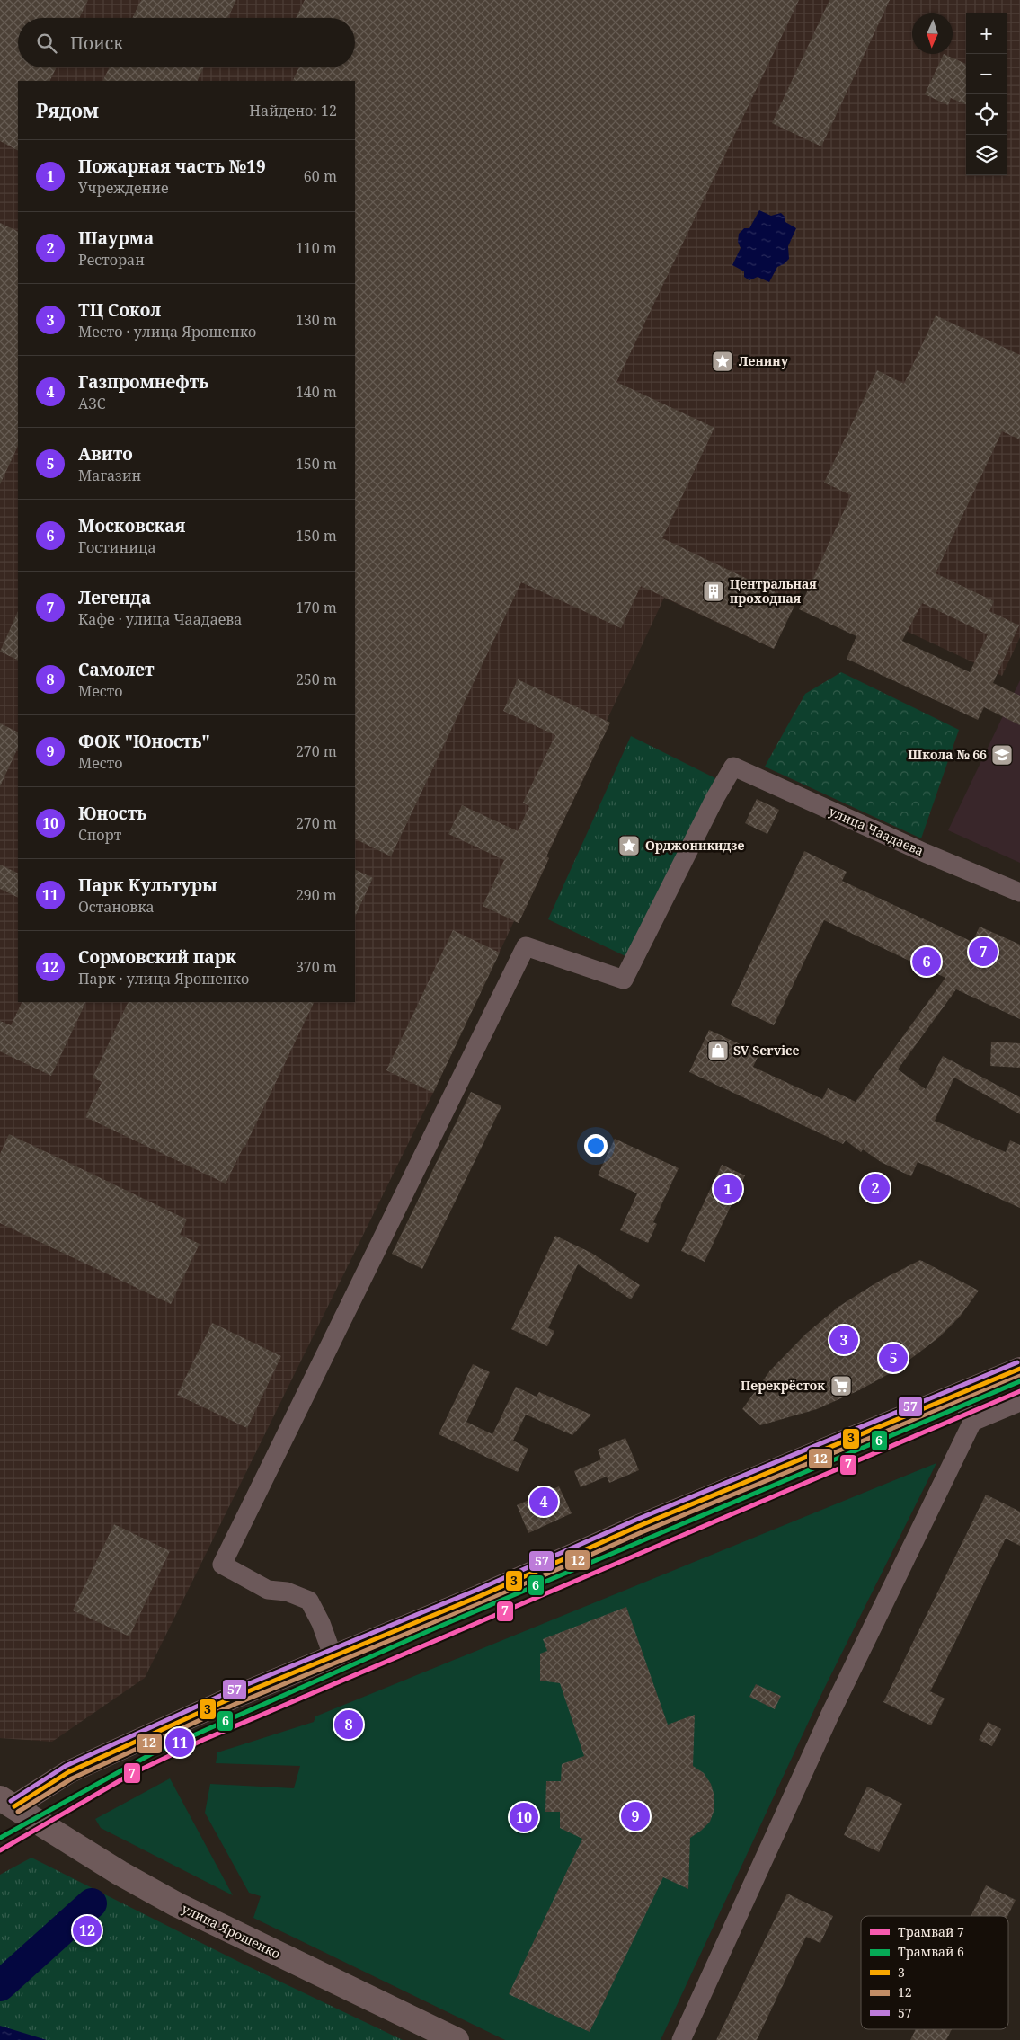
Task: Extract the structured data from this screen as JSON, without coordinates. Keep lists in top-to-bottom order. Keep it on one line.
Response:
{"streets":{"main road":["улица Ярошенко"],"street":["улица Чаадаева"]},"places":{"place":["Ленину","Орджоникидзе"],"building":["Центральная проходная"],"school or university":["Школа № 66"],"shop":["SV Service"],"supermarket":["Перекрёсток"]},"lines":["transit line 57","transit line 3","transit line 12","tram line 6","tram line 7"],"legend":["Трамвай 7","Трамвай 6","3","12","57"],"north":"bottom","page":{"map_buttons":["+","−"],"search":"Поиск","heading":["Рядом","Найдено: 12"],"list":[{"mark":"1","name":"Пожарная часть №19","note":"Учреждение","value":"60 m"},{"mark":"2","name":"Шаурма","note":"Ресторан","value":"110 m"},{"mark":"3","name":"ТЦ Сокол","note":"Место · улица Ярошенко","value":"130 m"},{"mark":"4","name":"Газпромнефть","note":"АЗС","value":"140 m"},{"mark":"5","name":"Авито","note":"Магазин","value":"150 m"},{"mark":"6","name":"Московская","note":"Гостиница","value":"150 m"},{"mark":"7","name":"Легенда","note":"Кафе · улица Чаадаева","value":"170 m"},{"mark":"8","name":"Самолет","note":"Место","value":"250 m"},{"mark":"9","name":"ФОК \"Юность\"","note":"Место","value":"270 m"},{"mark":"10","name":"Юность","note":"Спорт","value":"270 m"},{"mark":"11","name":"Парк Культуры","note":"Остановка","value":"290 m"},{"mark":"12","name":"Сормовский парк","note":"Парк · улица Ярошенко","value":"370 m"}],"pins":["7","6","2","1","3","5","4","8","11","9","10","12"]}}
